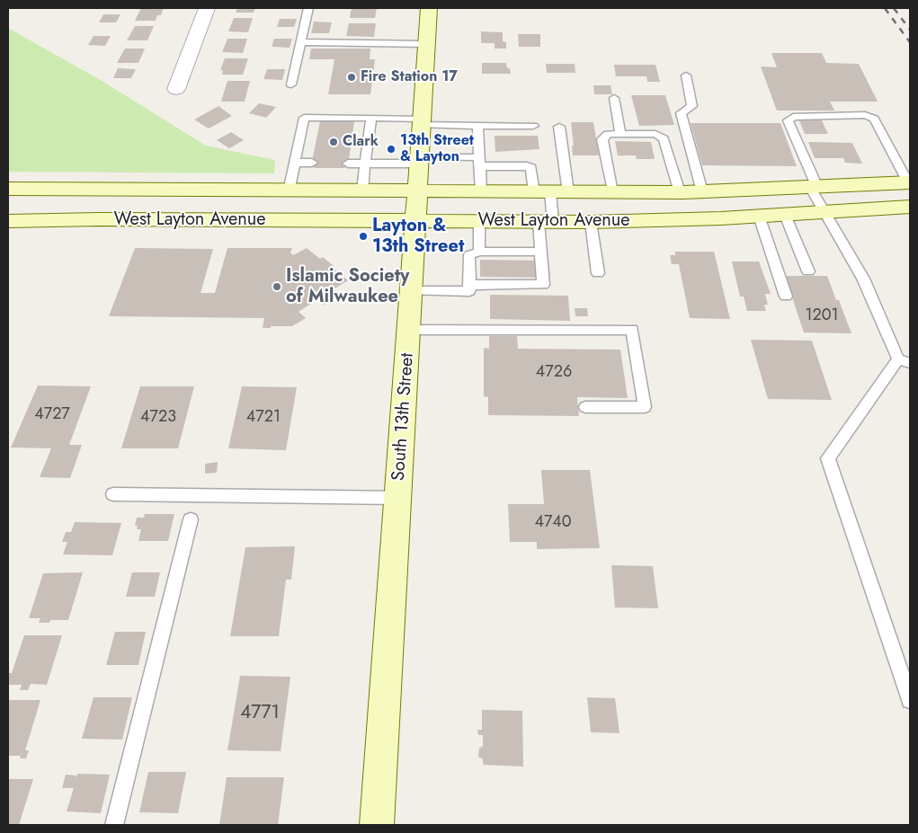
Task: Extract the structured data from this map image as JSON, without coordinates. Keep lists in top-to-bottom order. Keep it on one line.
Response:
{"streets":{"main road":["West Layton Avenue","South 13th Street"]},"crossings":[["West Layton Avenue","South 13th Street"]],"places":["Fire Station 17","Clark","13th Street & Layton","Layton & 13th Street","Islamic Society of Milwaukee"],"house_numbers":["1201","4726","4727","4723","4721","4740","4771"]}
